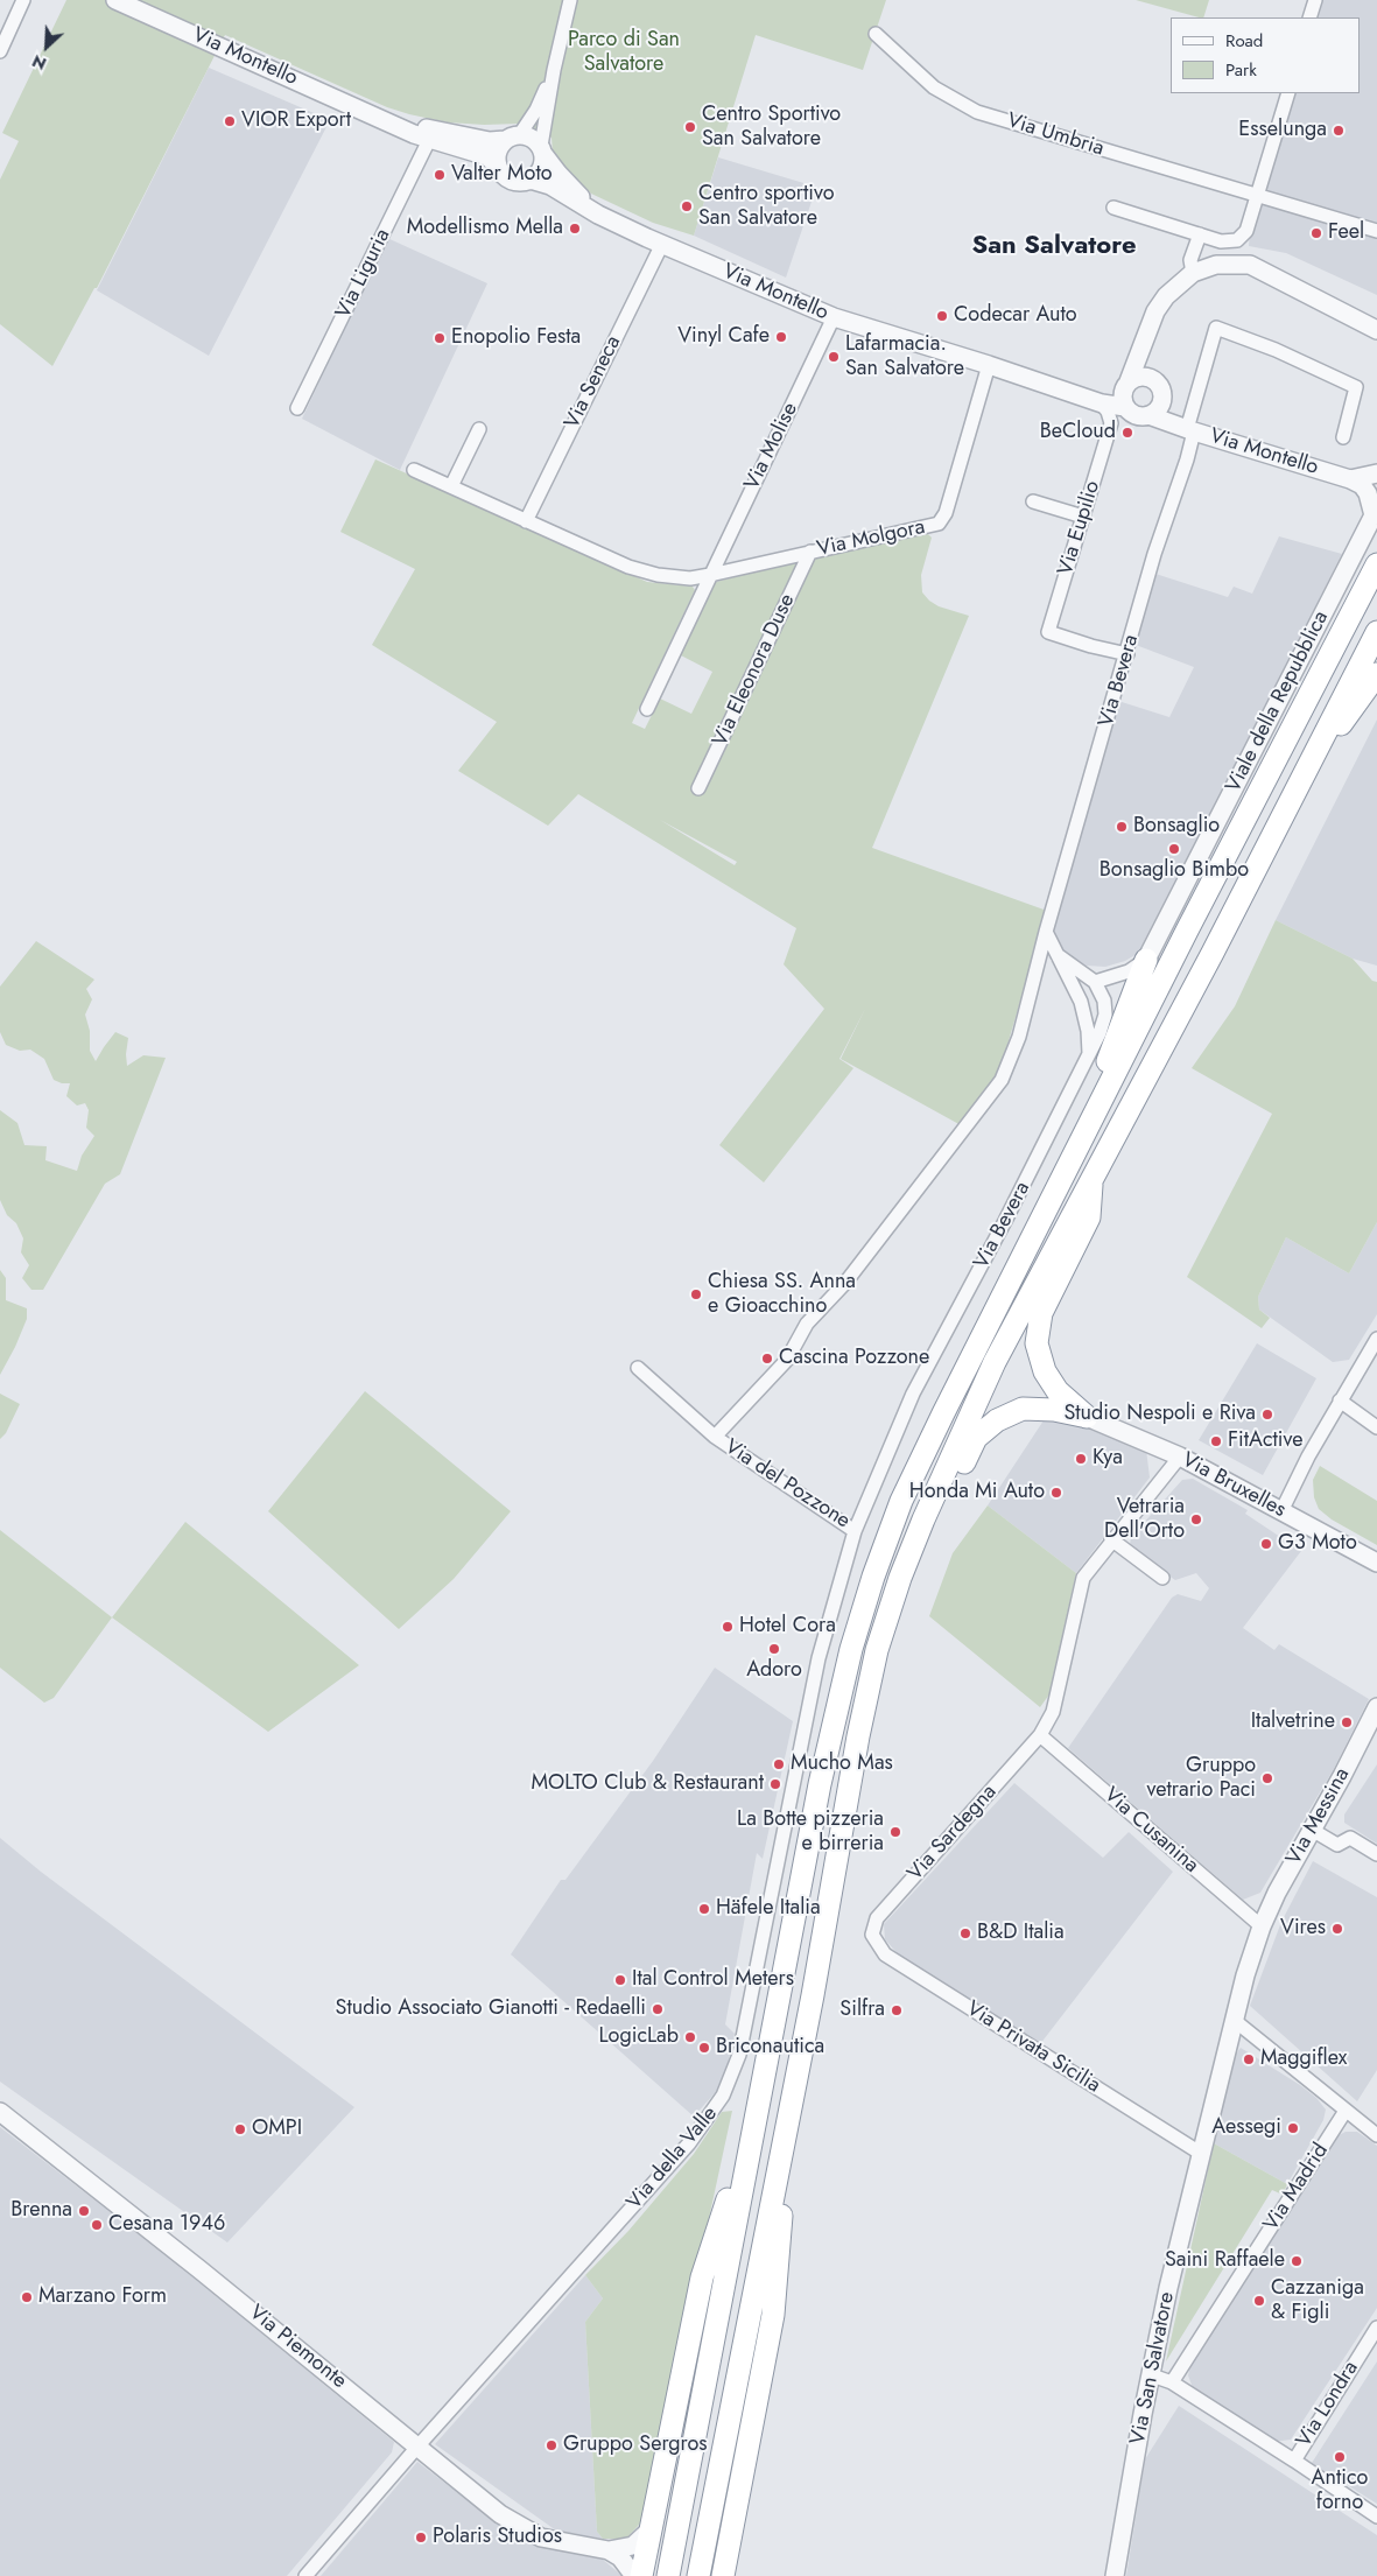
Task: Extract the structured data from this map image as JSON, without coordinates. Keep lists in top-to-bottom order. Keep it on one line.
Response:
{"streets":{"street":["Via Montello","Via Umbria","Via Liguria","Via Seneca","Via Molise","Via Eupilio","Via Molgora","Via Eleonora Duse","Via Bevera","Viale della Repubblica","Via del Pozzone","Via Bruxelles","Via Messina","Via Cusanina","Via Sardegna","Via Privata Sicilia","Via della Valle","Via Madrid","Via Piemonte","Via San Salvatore","Via Londra"]},"crossings":[["Via Montello","Via Liguria"],["Via Montello","Via Seneca"],["Via Montello","Via Molise"],["Via Montello","Via Eupilio"],["Via Montello","Via Molgora"],["Via Montello","Via Bevera"],["Via Montello","Viale della Repubblica"],["Via Seneca","Via Molgora"],["Via Molise","Via Molgora"],["Via Eupilio","Via Bevera"],["Via Molgora","Via Eleonora Duse"],["Via Bevera","Via del Pozzone"],["Via del Pozzone","Via della Valle"],["Via Bruxelles","Via Sardegna"],["Via Messina","Via Cusanina"],["Via Messina","Via San Salvatore"],["Via Cusanina","Via Sardegna"],["Via Cusanina","Via San Salvatore"],["Via Sardegna","Via Privata Sicilia"],["Via Privata Sicilia","Via San Salvatore"],["Via della Valle","Via Piemonte"],["Via Madrid","Via Londra"],["Via San Salvatore","Via Londra"]],"districts":["San Salvatore"],"parks":["Parco di San Salvatore"],"places":["VIOR Export","Centro Sportivo San Salvatore","Esselunga","Valter Moto","Centro sportivo San Salvatore","Modellismo Mella","Feel","Codecar Auto","Vinyl Cafe","Enopolio Festa","Lafarmacia. San Salvatore","BeCloud","Bonsaglio","Bonsaglio Bimbo","Chiesa SS. Anna e Gioacchino","Cascina Pozzone","Studio Nespoli e Riva","FitActive","Kya","Honda Mi Auto","Vetraria Dell'Orto","G3 Moto","Hotel Cora","Adoro","Italvetrine","Mucho Mas","Gruppo vetrario Paci","MOLTO Club & Restaurant","La Botte pizzeria e birreria","Häfele Italia","Vires","B&D Italia","Ital Control Meters","Studio Associato Gianotti - Redaelli","Silfra","LogicLab","Briconautica","Maggiflex","Aessegi","OMPI","Brenna","Cesana 1946","Saini Raffaele","Marzano Form","Cazzaniga & Figli","Gruppo Sergros","Antico forno","Polaris Studios"],"legend":["Road","Park"],"north":"bottom left"}
